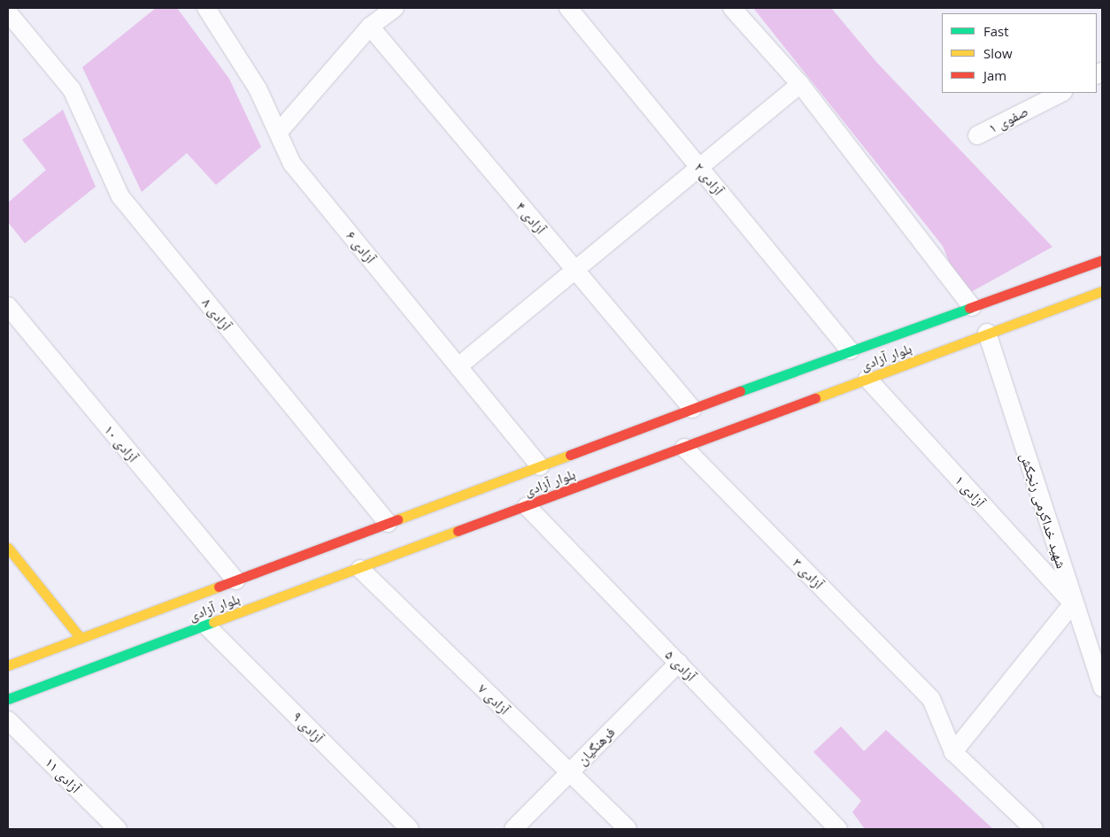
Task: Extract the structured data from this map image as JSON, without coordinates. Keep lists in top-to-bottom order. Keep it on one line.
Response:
{"streets":{"main road":["بلوار آزادی"],"street":["صفوی ۱","آزادی ۲","آزادی ۴","آزادی ۶","آزادی ۸","آزادی ۱۰","آزادی ۱","شهید خداکرمی رنجکش","آزادی ۳","آزادی ۵","آزادی ۷","آزادی ۹","فرهنگیان","آزادی ۱۱"]},"crossings":[["آزادی ۲","بلوار آزادی"],["آزادی ۴","بلوار آزادی"],["آزادی ۶","بلوار آزادی"],["آزادی ۸","بلوار آزادی"],["بلوار آزادی","آزادی ۱۰"],["بلوار آزادی","آزادی ۱"],["بلوار آزادی","شهید خداکرمی رنجکش"],["بلوار آزادی","آزادی ۳"],["بلوار آزادی","آزادی ۵"],["بلوار آزادی","آزادی ۷"],["بلوار آزادی","آزادی ۹"],["آزادی ۱","شهید خداکرمی رنجکش"],["آزادی ۵","فرهنگیان"],["آزادی ۷","فرهنگیان"]],"legend":["Fast","Slow","Jam"]}
